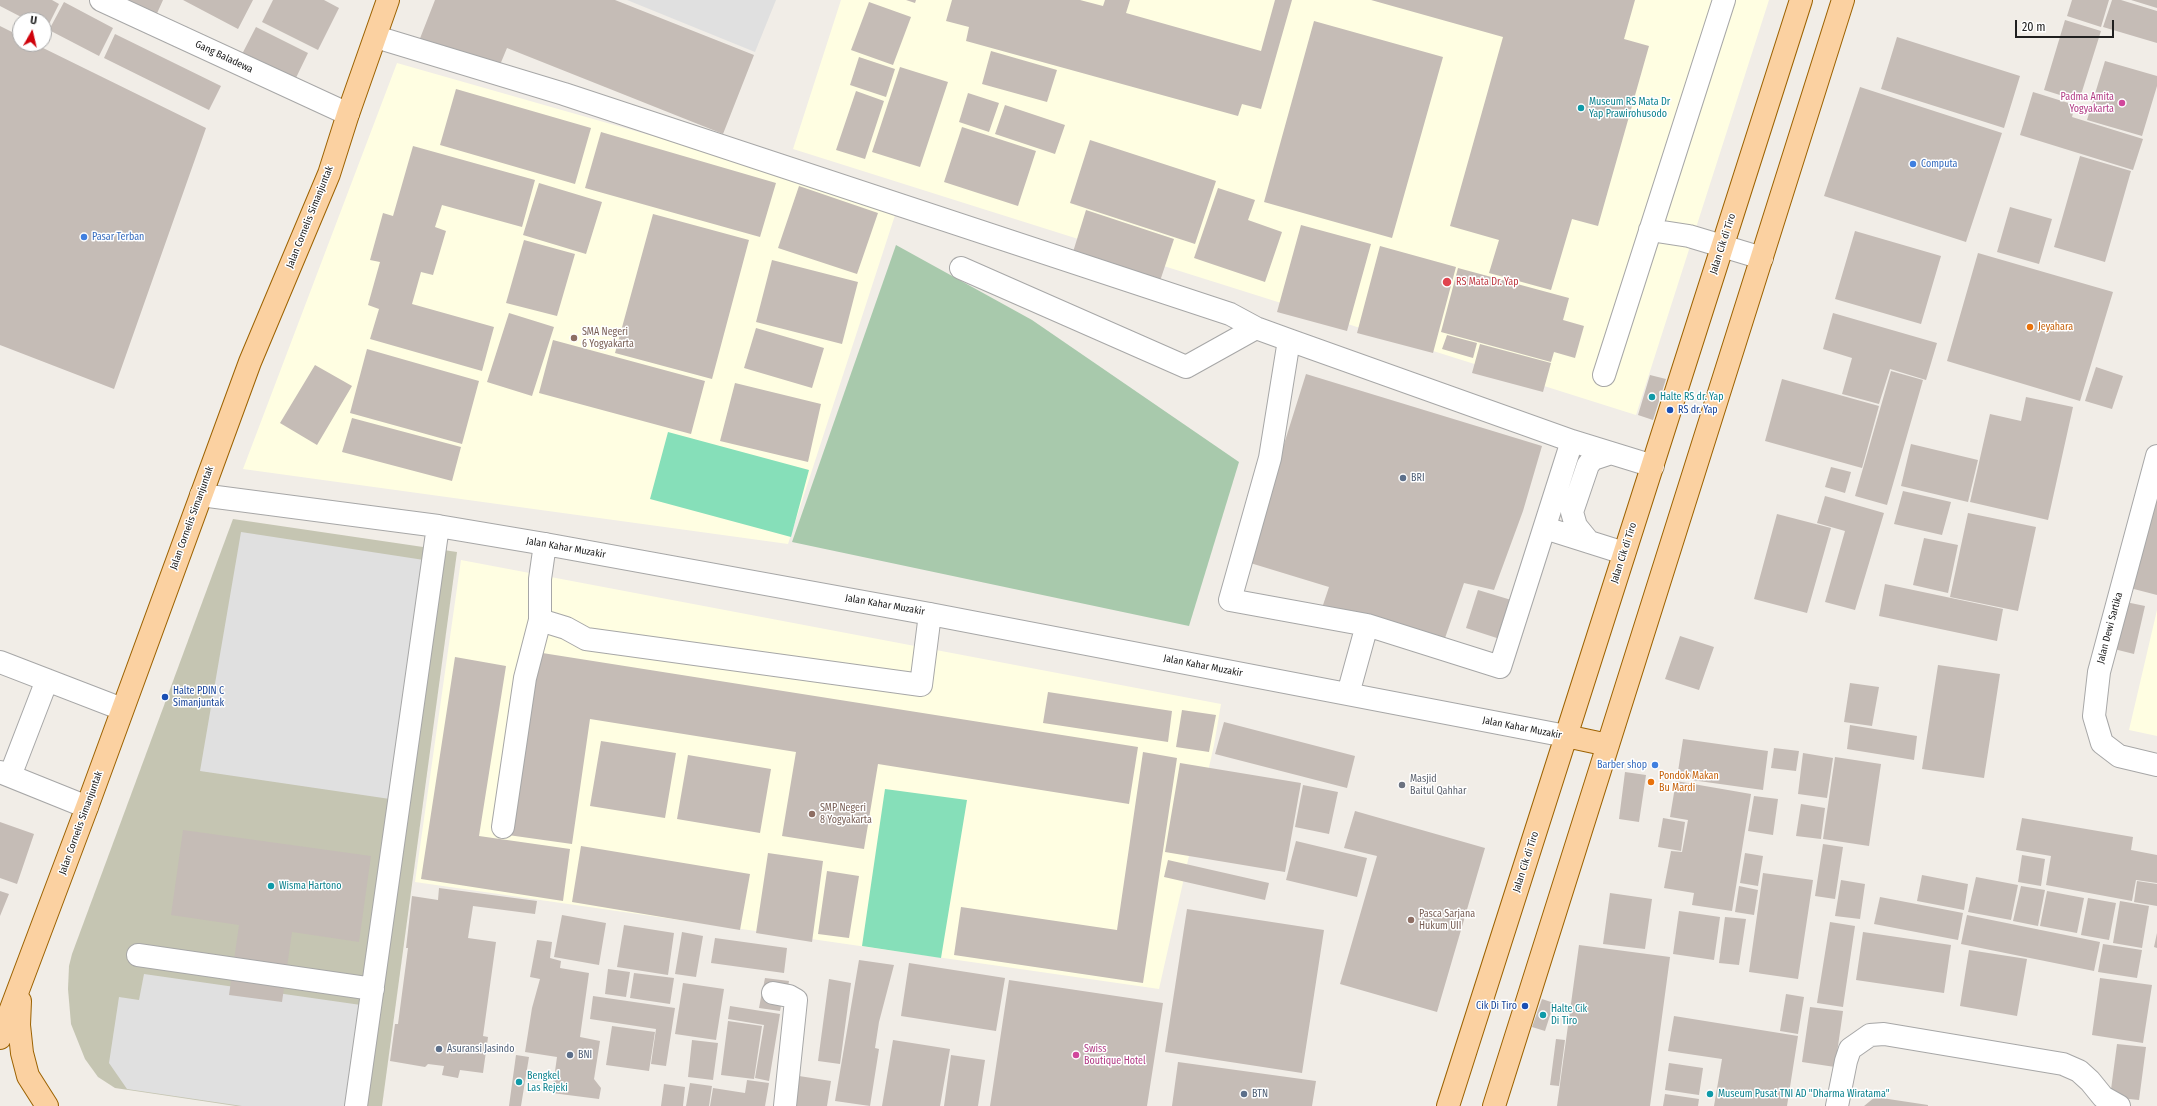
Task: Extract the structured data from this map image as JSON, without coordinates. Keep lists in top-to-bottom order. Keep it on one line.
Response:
{"streets":{"main road":["Jalan Cornelis Simanjuntak","Jalan Cik di Tiro"],"street":["Gang Baladewa","Jalan Kahar Muzakir","Jalan Dewi Sartika"]},"crossings":[["Gang Baladewa","Jalan Cornelis Simanjuntak"],["Jalan Cornelis Simanjuntak","Jalan Kahar Muzakir"],["Jalan Cik di Tiro","Jalan Kahar Muzakir"]],"places":["Padma Amita Yogyakarta","Museum RS Mata Dr Yap Prawirohusodo","Computa","Pasar Terban","RS Mata Dr. Yap","Jeyahara","SMA Negeri 6 Yogyakarta","Halte RS dr. Yap","RS dr. Yap","BRI","Halte PDIN C Simanjuntak","Barber shop","Pondok Makan Bu Mardi","Masjid Baitul Qahhar","SMP Negeri 8 Yogyakarta","Wisma Hartono","Pasca Sarjana Hukum UII","Cik Di Tiro","Halte Cik Di Tiro","Asuransi Jasindo","BNI","Swiss Boutique Hotel","Bengkel Las Rejeki","BTN","Museum Pusat TNI AD \"Dharma Wiratama\""],"scale_bar":"20 m","north":"top"}
